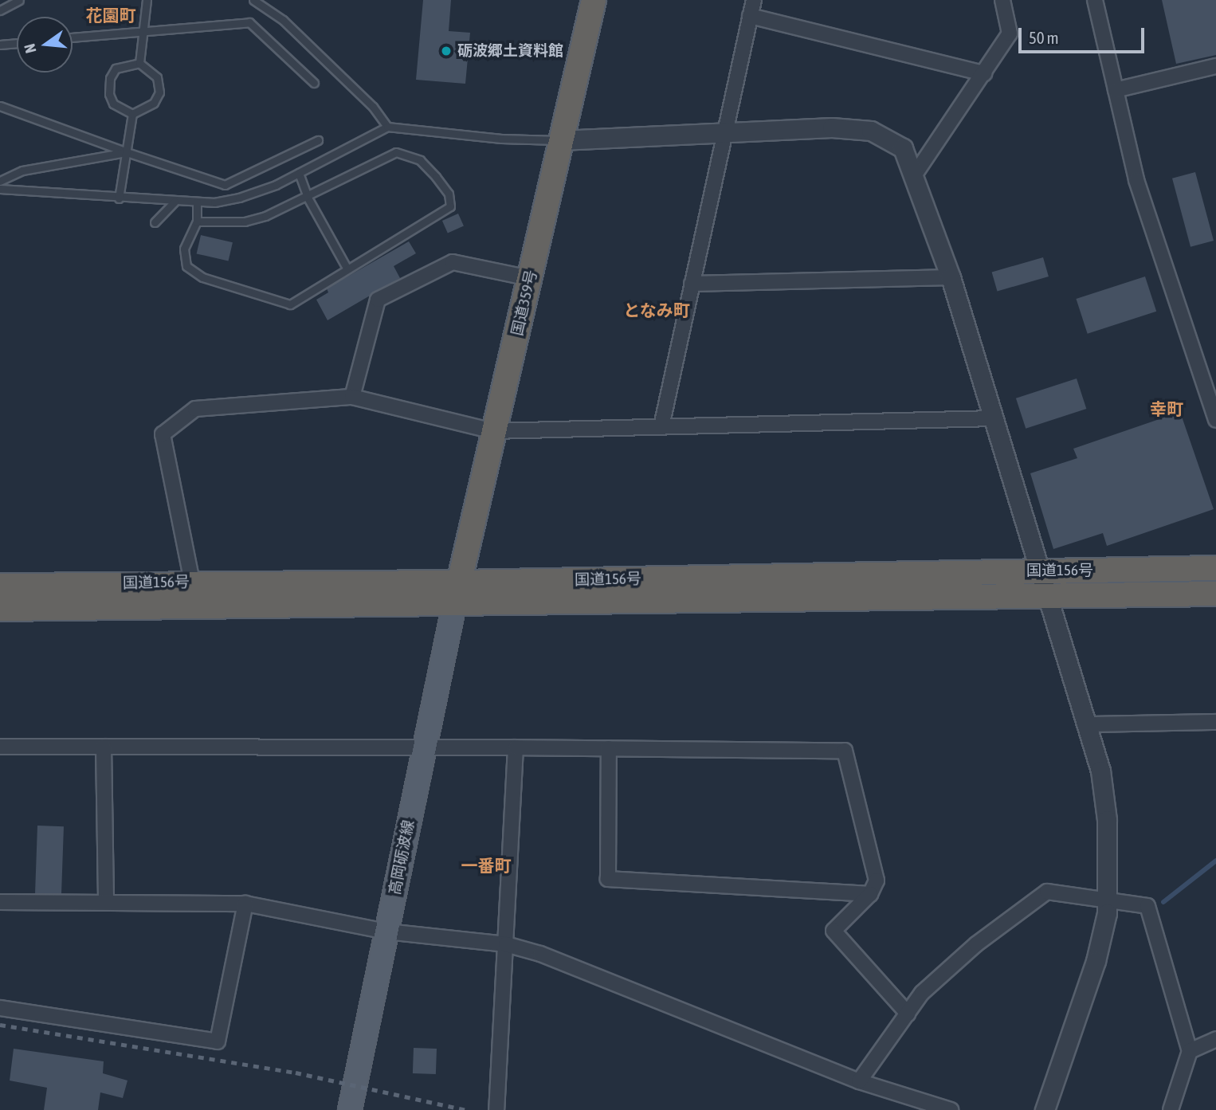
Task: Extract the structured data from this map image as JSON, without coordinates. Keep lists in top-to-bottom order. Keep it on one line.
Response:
{"streets":{"highway":["国道359号","国道156号"],"main road":["高岡砺波線"]},"crossings":[["国道359号","国道156号"],["国道359号","高岡砺波線"],["国道156号","高岡砺波線"]],"districts":["花園町","となみ町","幸町","一番町"],"places":["砺波郷土資料館"],"scale_bar":"50 m","north":"left"}
